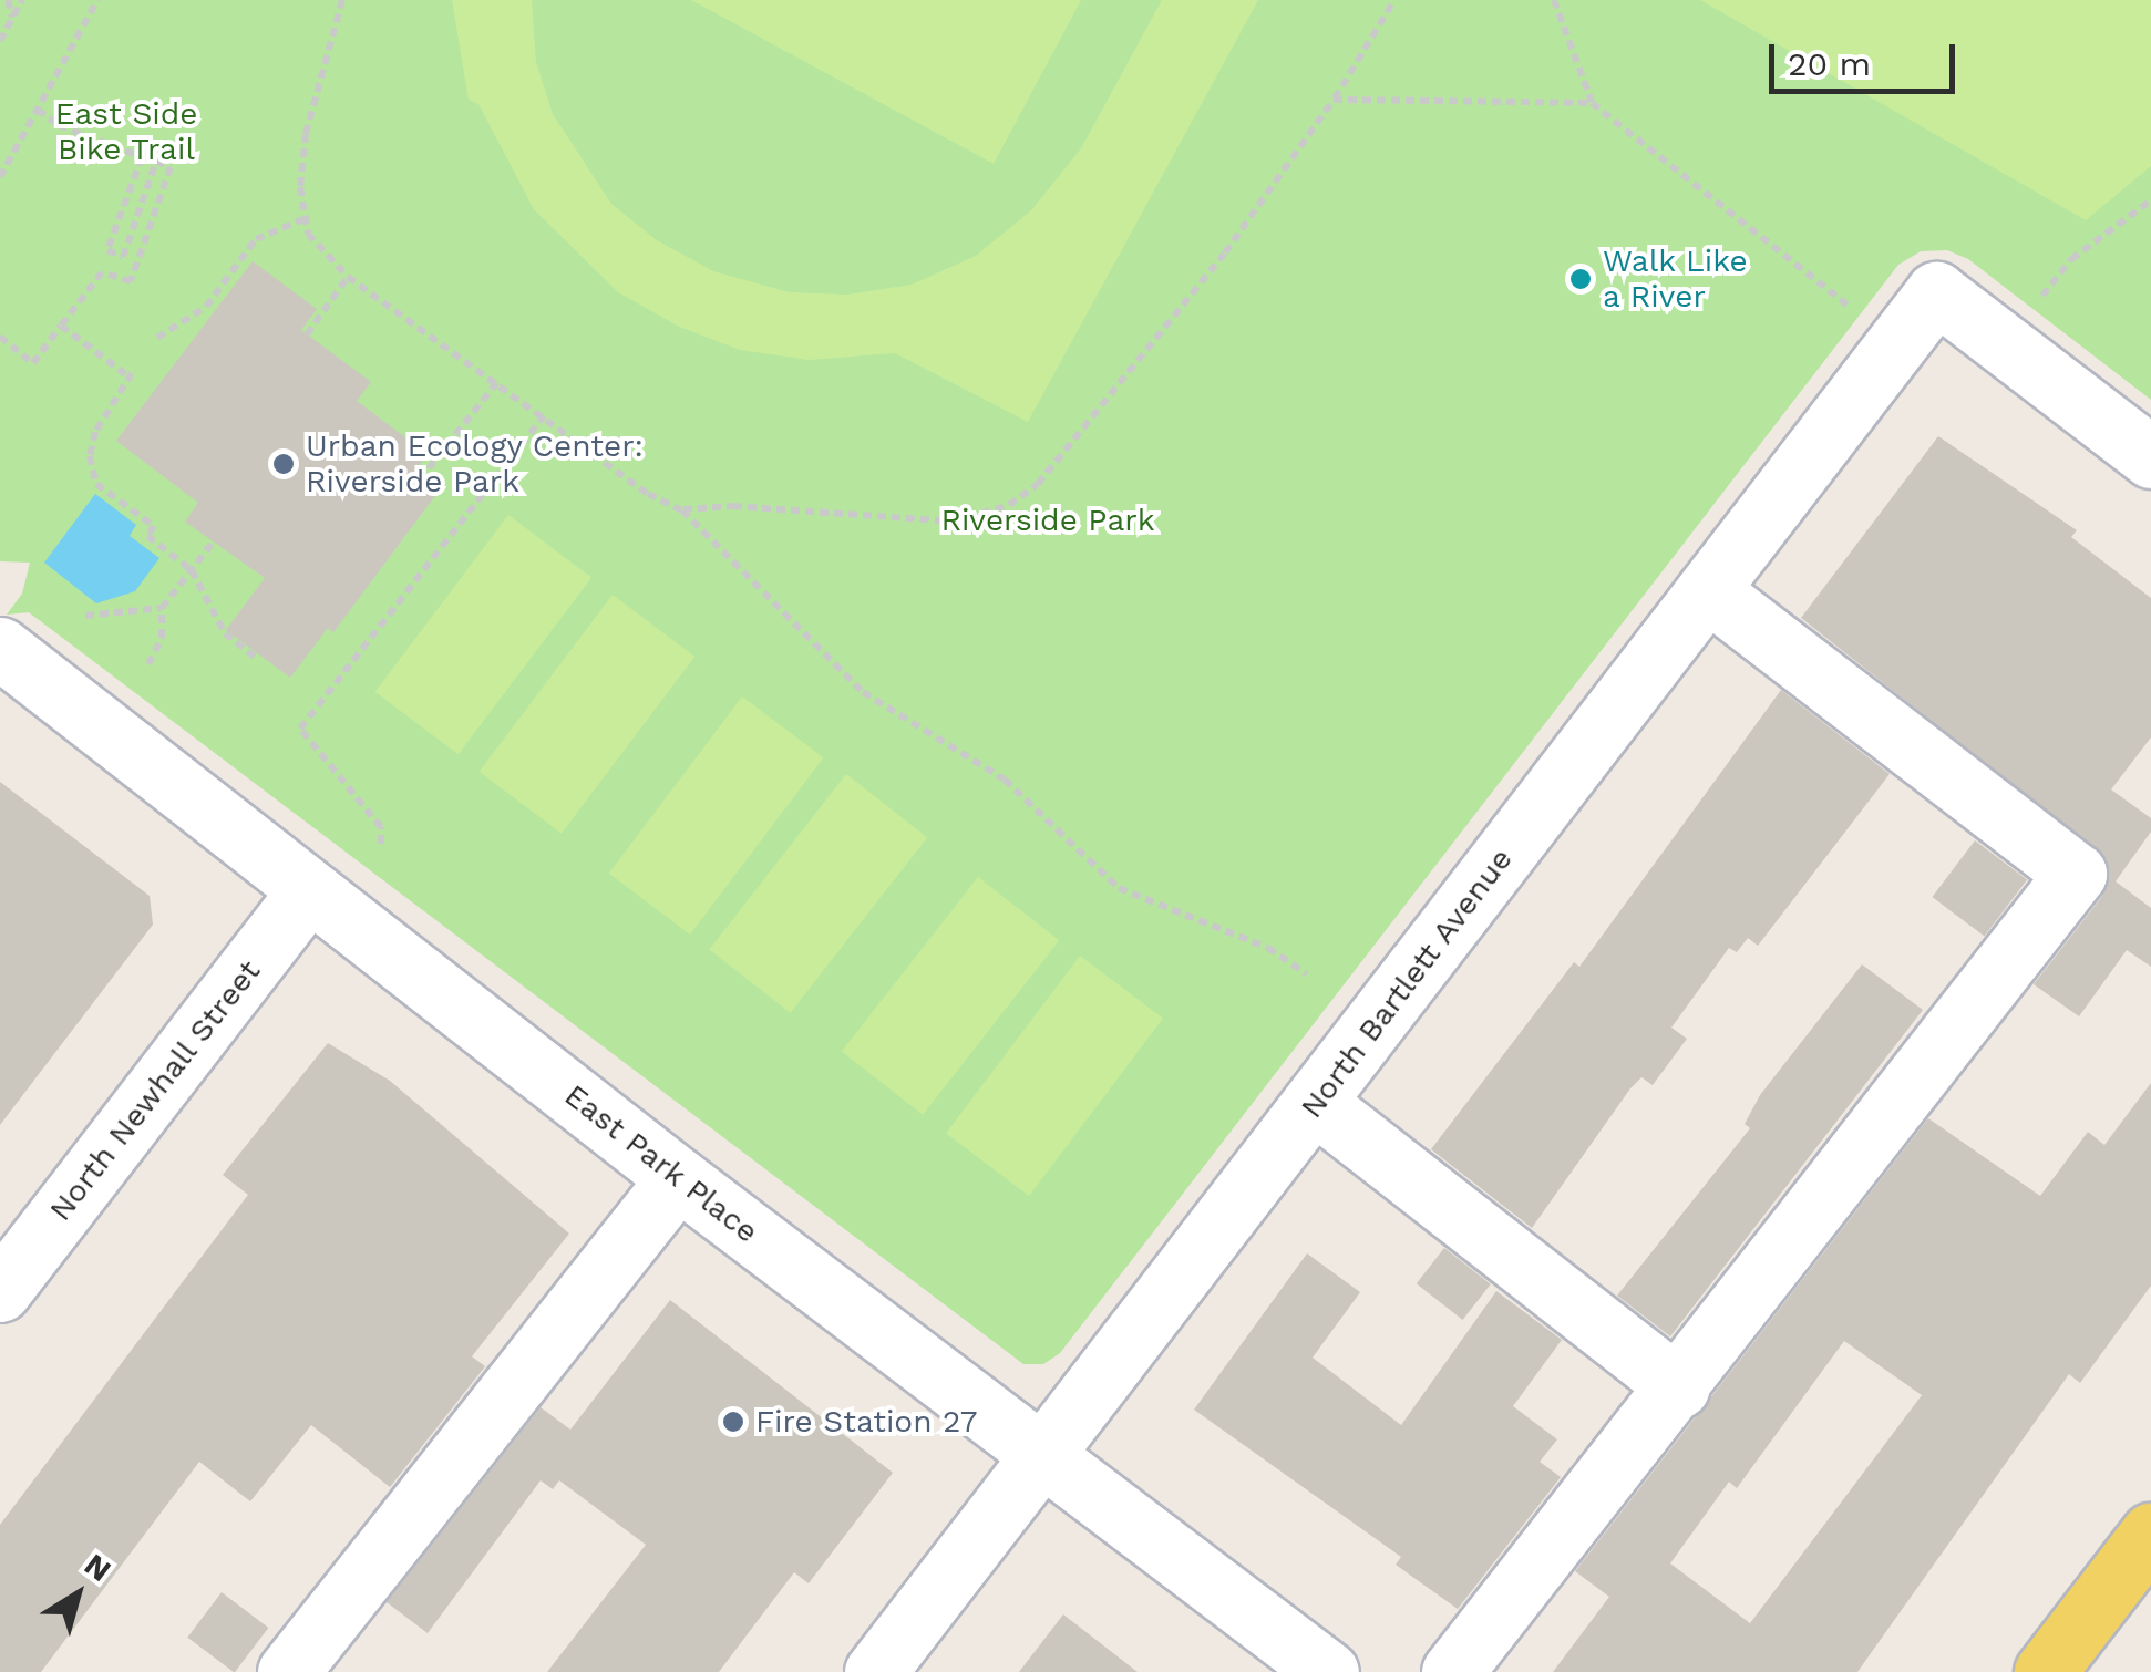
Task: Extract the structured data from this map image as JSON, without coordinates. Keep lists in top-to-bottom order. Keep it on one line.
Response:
{"streets":{"street":["North Bartlett Avenue","North Newhall Street","East Park Place"]},"crossings":[["North Bartlett Avenue","East Park Place"],["North Newhall Street","East Park Place"]],"parks":["East Side Bike Trail","Riverside Park"],"places":["Walk Like a River","Urban Ecology Center: Riverside Park","Fire Station 27"],"scale_bar":"20 m","north":"top right"}
